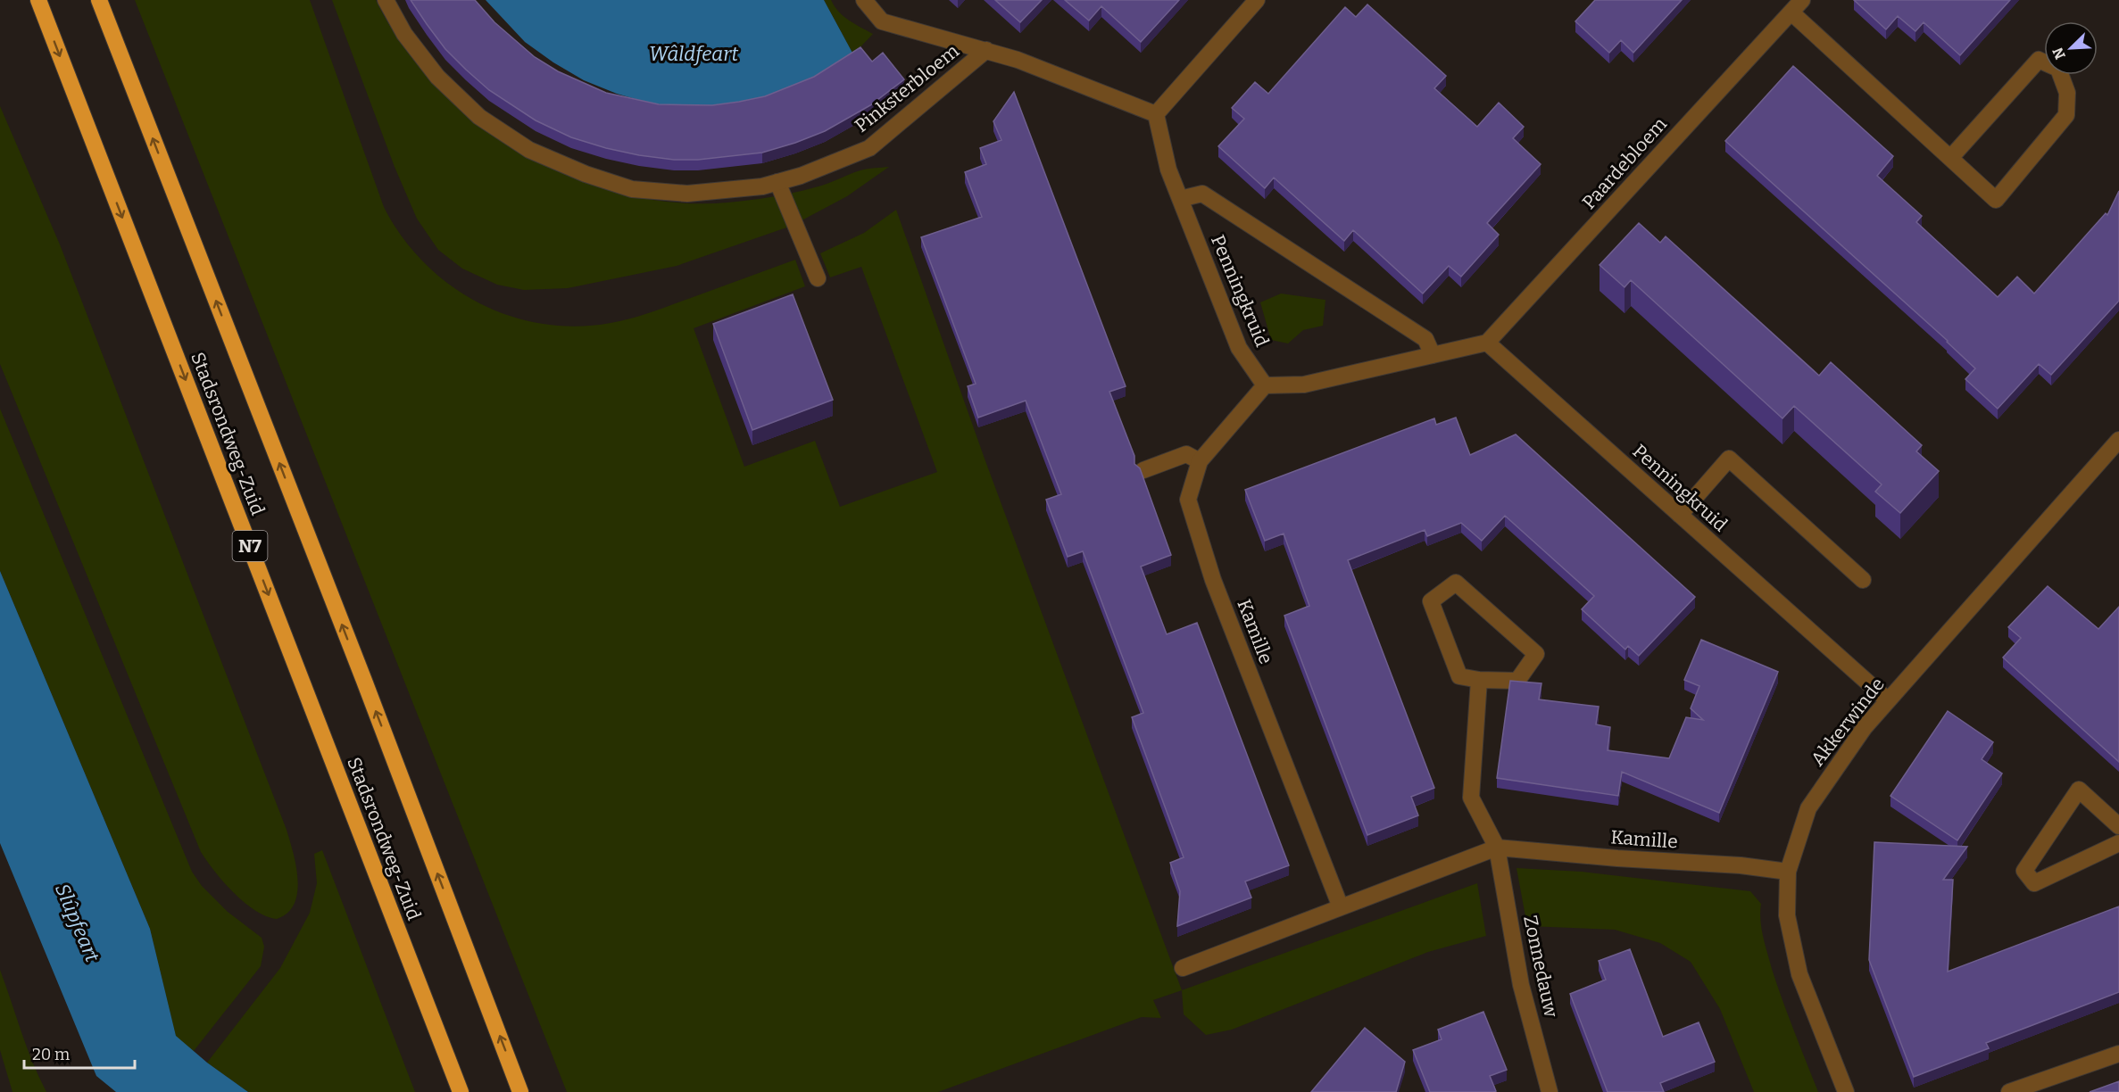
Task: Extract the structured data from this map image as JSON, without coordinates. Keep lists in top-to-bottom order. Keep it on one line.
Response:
{"streets":{"highway":["Stadsrondweg-Zuid","N7"],"street":["Pinksterbloem","Paardebloem","Penningkruid","Kamille","Akkerwinde","Zonnedauw"]},"crossings":[["Pinksterbloem","Penningkruid"],["Paardebloem","Penningkruid"],["Penningkruid","Kamille"],["Penningkruid","Akkerwinde"],["Kamille","Akkerwinde"],["Kamille","Zonnedauw"]],"water":["Wâldfeart","Slûpfeart"],"scale_bar":"20 m","north":"bottom left"}
